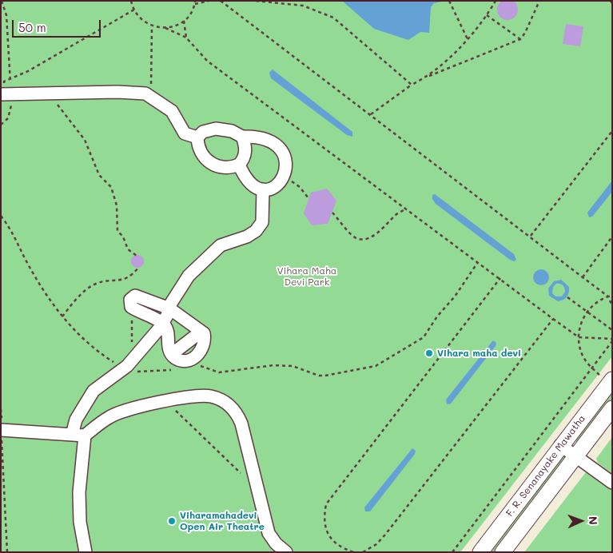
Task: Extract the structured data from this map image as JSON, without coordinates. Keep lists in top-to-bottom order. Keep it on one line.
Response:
{"streets":{"main road":["F. R. Senanayake Mawatha"]},"parks":["Vihara Maha Devi Park"],"places":["Vihara maha devi","Viharamahadevi Open Air Theatre"],"scale_bar":"50 m","north":"right"}
